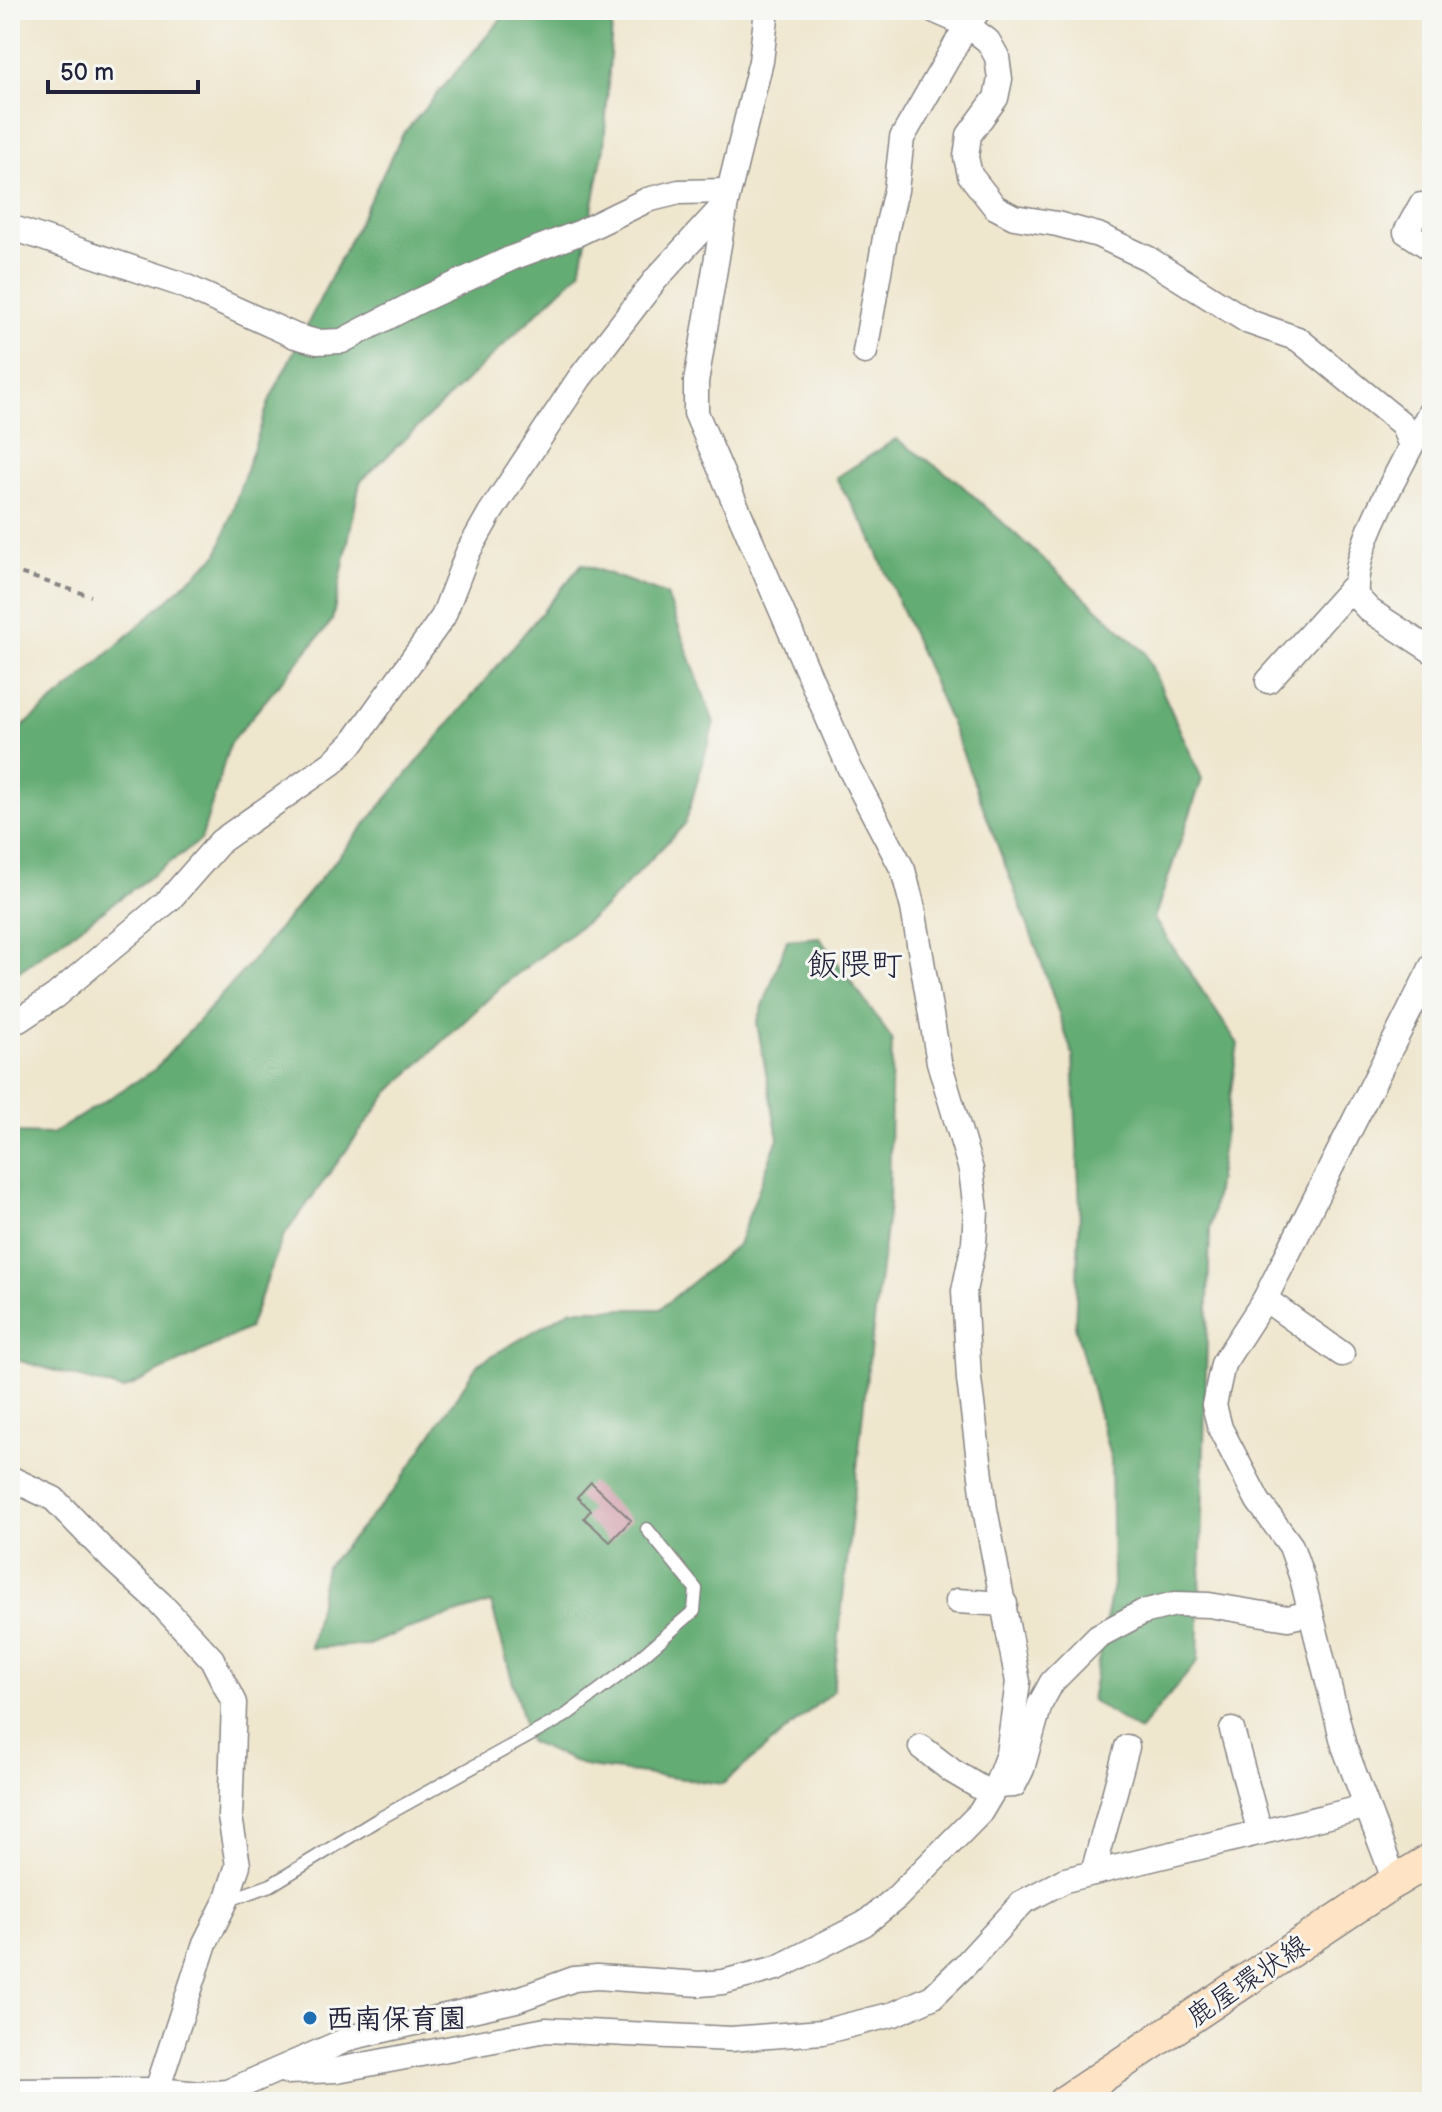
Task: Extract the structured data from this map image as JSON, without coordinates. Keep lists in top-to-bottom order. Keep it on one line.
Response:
{"streets":{"main road":["鹿屋環状線"]},"districts":["飯隈町"],"places":["西南保育園"],"scale_bar":"50 m"}
